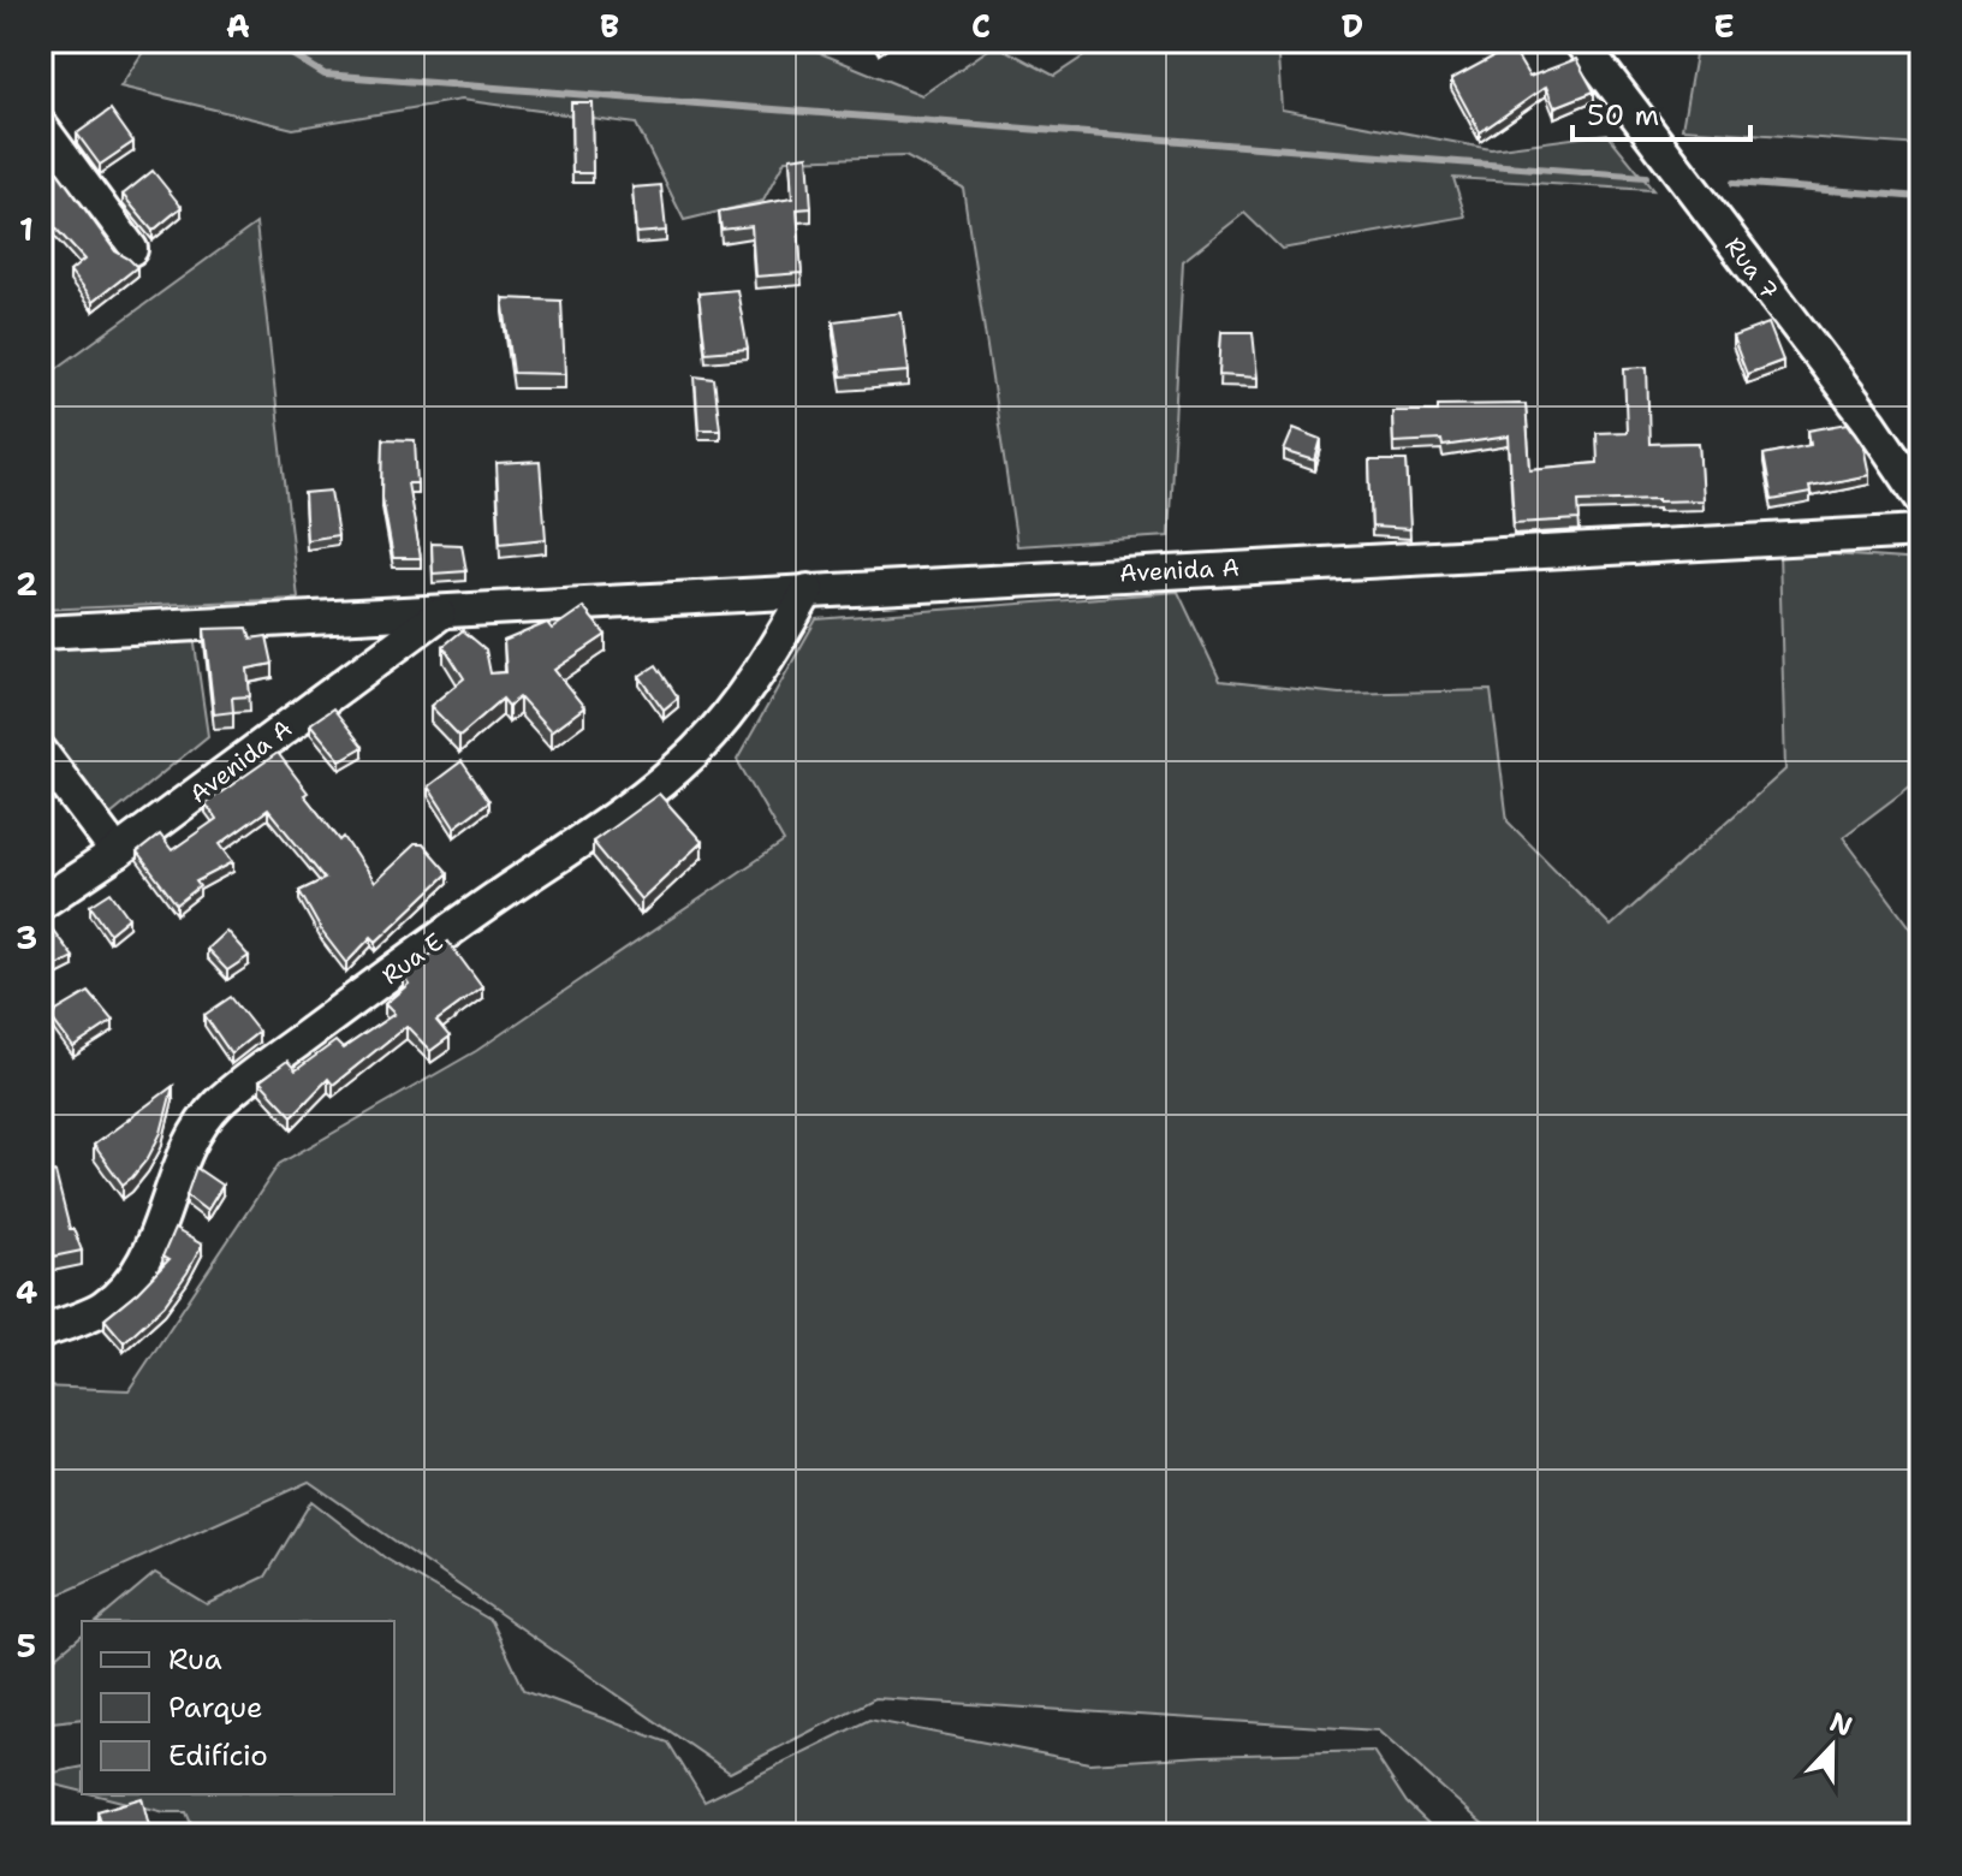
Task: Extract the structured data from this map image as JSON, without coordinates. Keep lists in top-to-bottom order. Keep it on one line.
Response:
{"streets":{"street":["Rua 7","Avenida A","Rua E"]},"crossings":[["Avenida A","Rua E"]],"legend":["Rua","Parque","Edifício"],"scale_bar":"50 m","north":"top","grid":{"columns":["A","B","C","D","E"],"rows":["1","2","3","4","5"]}}
